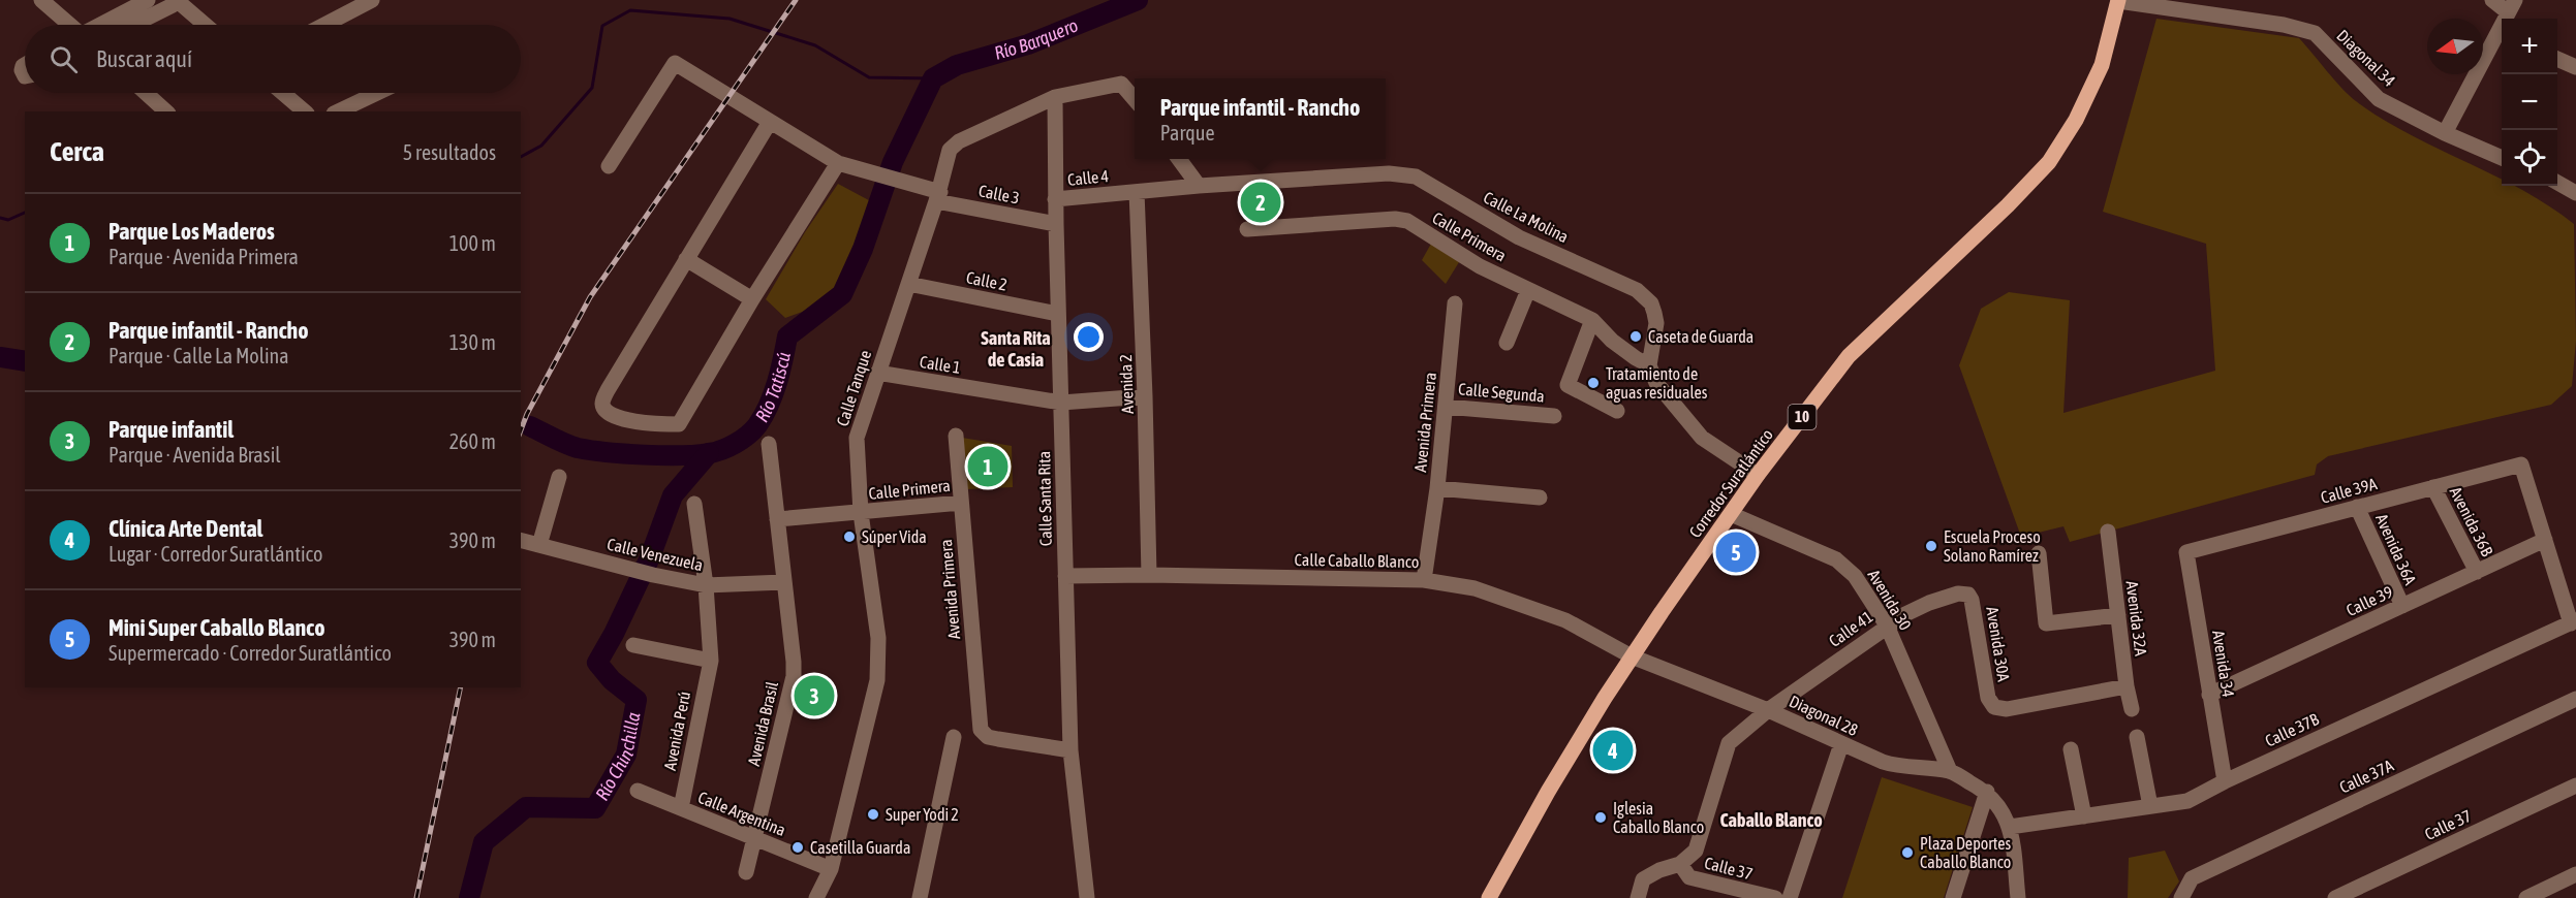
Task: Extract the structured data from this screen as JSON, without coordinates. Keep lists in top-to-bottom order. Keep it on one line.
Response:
{"streets":{"main road":["10","Corredor Suratlántico"],"street":["Diagonal 34","Calle 4","Calle 3","Calle La Molina","Calle Primera","Calle 2","Calle 1","Avenida 2","Calle Tanque","Calle Segunda","Avenida Primera","Calle 39A","Calle Santa Rita","Avenida 36B","Avenida 36A","Calle Venezuela","Calle Caballo Blanco","Avenida 30","Calle 39","Avenida 32A","Calle 41","Avenida 30A","Avenida 34","Diagonal 28","Avenida Brasil","Calle 37B","Avenida Perú","Calle 37A","Calle Argentina","Calle 37"]},"crossings":[["Diagonal 34","Corredor Suratlántico"],["Calle 4","Calle La Molina"],["Calle 4","Avenida 2"],["Calle 4","Calle Santa Rita"],["Calle 3","Calle Tanque"],["Calle 3","Calle Santa Rita"],["Calle La Molina","Calle Primera"],["Calle Primera","Calle Tanque"],["Calle Primera","Calle Segunda"],["Calle Primera","Avenida Primera"],["Calle Primera","Avenida Brasil"],["Calle 2","Calle Tanque"],["Calle 2","Calle Santa Rita"],["Calle 1","Avenida 2"],["Calle 1","Calle Tanque"],["Calle 1","Calle Santa Rita"],["Avenida 2","Calle Caballo Blanco"],["Calle Tanque","Calle Santa Rita"],["Calle Tanque","Calle Argentina"],["Calle Segunda","Avenida Primera"],["Avenida Primera","Calle Santa Rita"],["Avenida Primera","Calle Caballo Blanco"],["Corredor Suratlántico","Calle Caballo Blanco"],["Corredor Suratlántico","Avenida 30"],["Corredor Suratlántico","Diagonal 28"],["Calle 39A","Avenida 36B"],["Calle 39A","Avenida 36A"],["Calle 39A","Calle 39"],["Calle 39A","Avenida 34"],["Calle Santa Rita","Calle Caballo Blanco"],["Avenida 36B","Calle 39"],["Avenida 36A","Calle 39"],["Calle Venezuela","Avenida Brasil"],["Calle Venezuela","Avenida Perú"],["Calle Caballo Blanco","Diagonal 28"],["Avenida 30","Calle 41"],["Avenida 30","Diagonal 28"],["Calle 39","Avenida 34"],["Avenida 32A","Avenida 30A"],["Calle 41","Avenida 30A"],["Calle 41","Diagonal 28"],["Calle 41","Calle 37"],["Avenida 34","Calle 37B"],["Diagonal 28","Calle 37B"],["Avenida Brasil","Calle Argentina"],["Avenida Perú","Calle Argentina"]],"districts":["Santa Rita de Casia","Caballo Blanco"],"water":["Río Barquero","Río Tatiscú","Río Chinchilla"],"places":["Caseta de Guarda","Tratamiento de aguas residuales","Súper Vida","Escuela Proceso Solano Ramírez","Super Yodi 2","Iglesia Caballo Blanco","Casetilla Guarda","Plaza Deportes Caballo Blanco"],"north":"left","page":{"map_buttons":["+","−"],"search":"Buscar aquí","popup":["Parque infantil - Rancho","Parque"],"heading":["Cerca","5 resultados"],"pins":["2","1","5","3","4"],"list":[{"mark":"1","name":"Parque Los Maderos","note":"Parque · Avenida Primera","value":"100 m"},{"mark":"2","name":"Parque infantil - Rancho","note":"Parque · Calle La Molina","value":"130 m"},{"mark":"3","name":"Parque infantil","note":"Parque · Avenida Brasil","value":"260 m"},{"mark":"4","name":"Clínica Arte Dental","note":"Lugar · Corredor Suratlántico","value":"390 m"},{"mark":"5","name":"Mini Super Caballo Blanco","note":"Supermercado · Corredor Suratlántico","value":"390 m"}]}}
